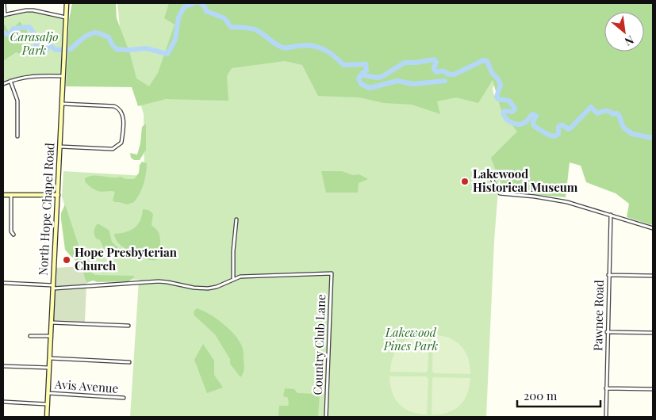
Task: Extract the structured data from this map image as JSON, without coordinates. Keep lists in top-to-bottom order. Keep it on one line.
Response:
{"streets":{"main road":["North Hope Chapel Road"],"street":["Pawnee Road","Country Club Lane","Avis Avenue"]},"crossings":[["North Hope Chapel Road","Avis Avenue"]],"parks":["Carasaljo Park","Lakewood Pines Park"],"places":["Lakewood Historical Museum","Hope Presbyterian Church"],"scale_bar":"200 m","north":"bottom right"}
